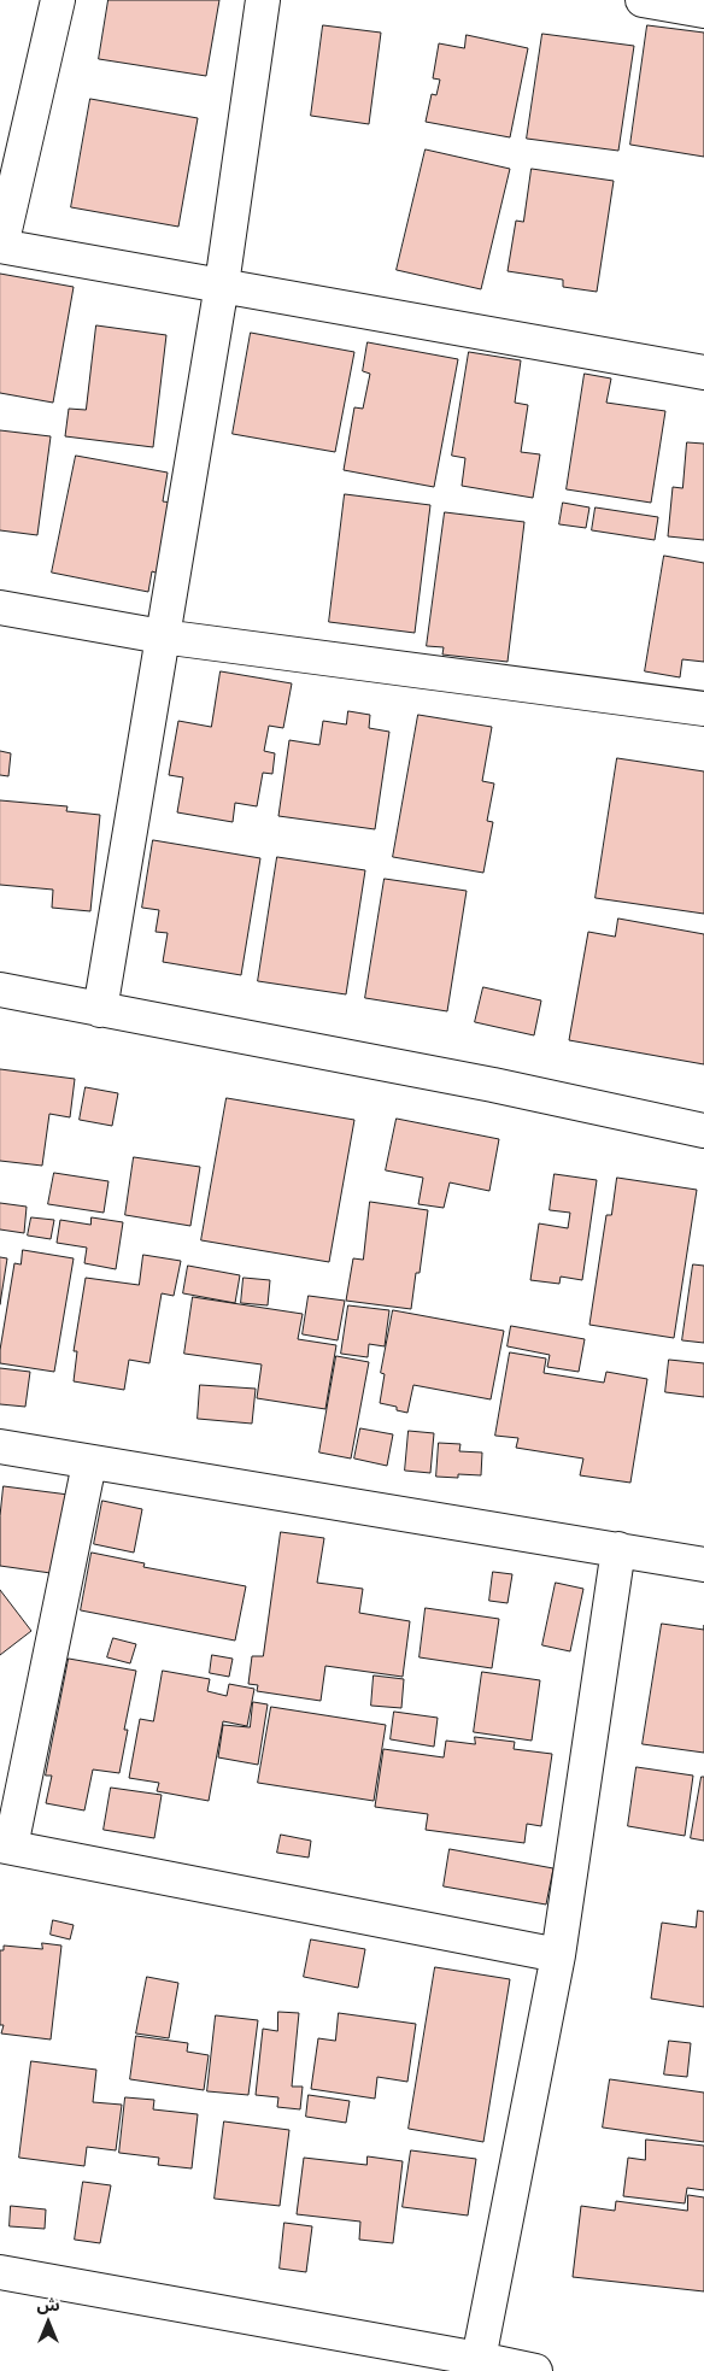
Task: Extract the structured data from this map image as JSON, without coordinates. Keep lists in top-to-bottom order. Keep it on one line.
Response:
{"north":"top"}
